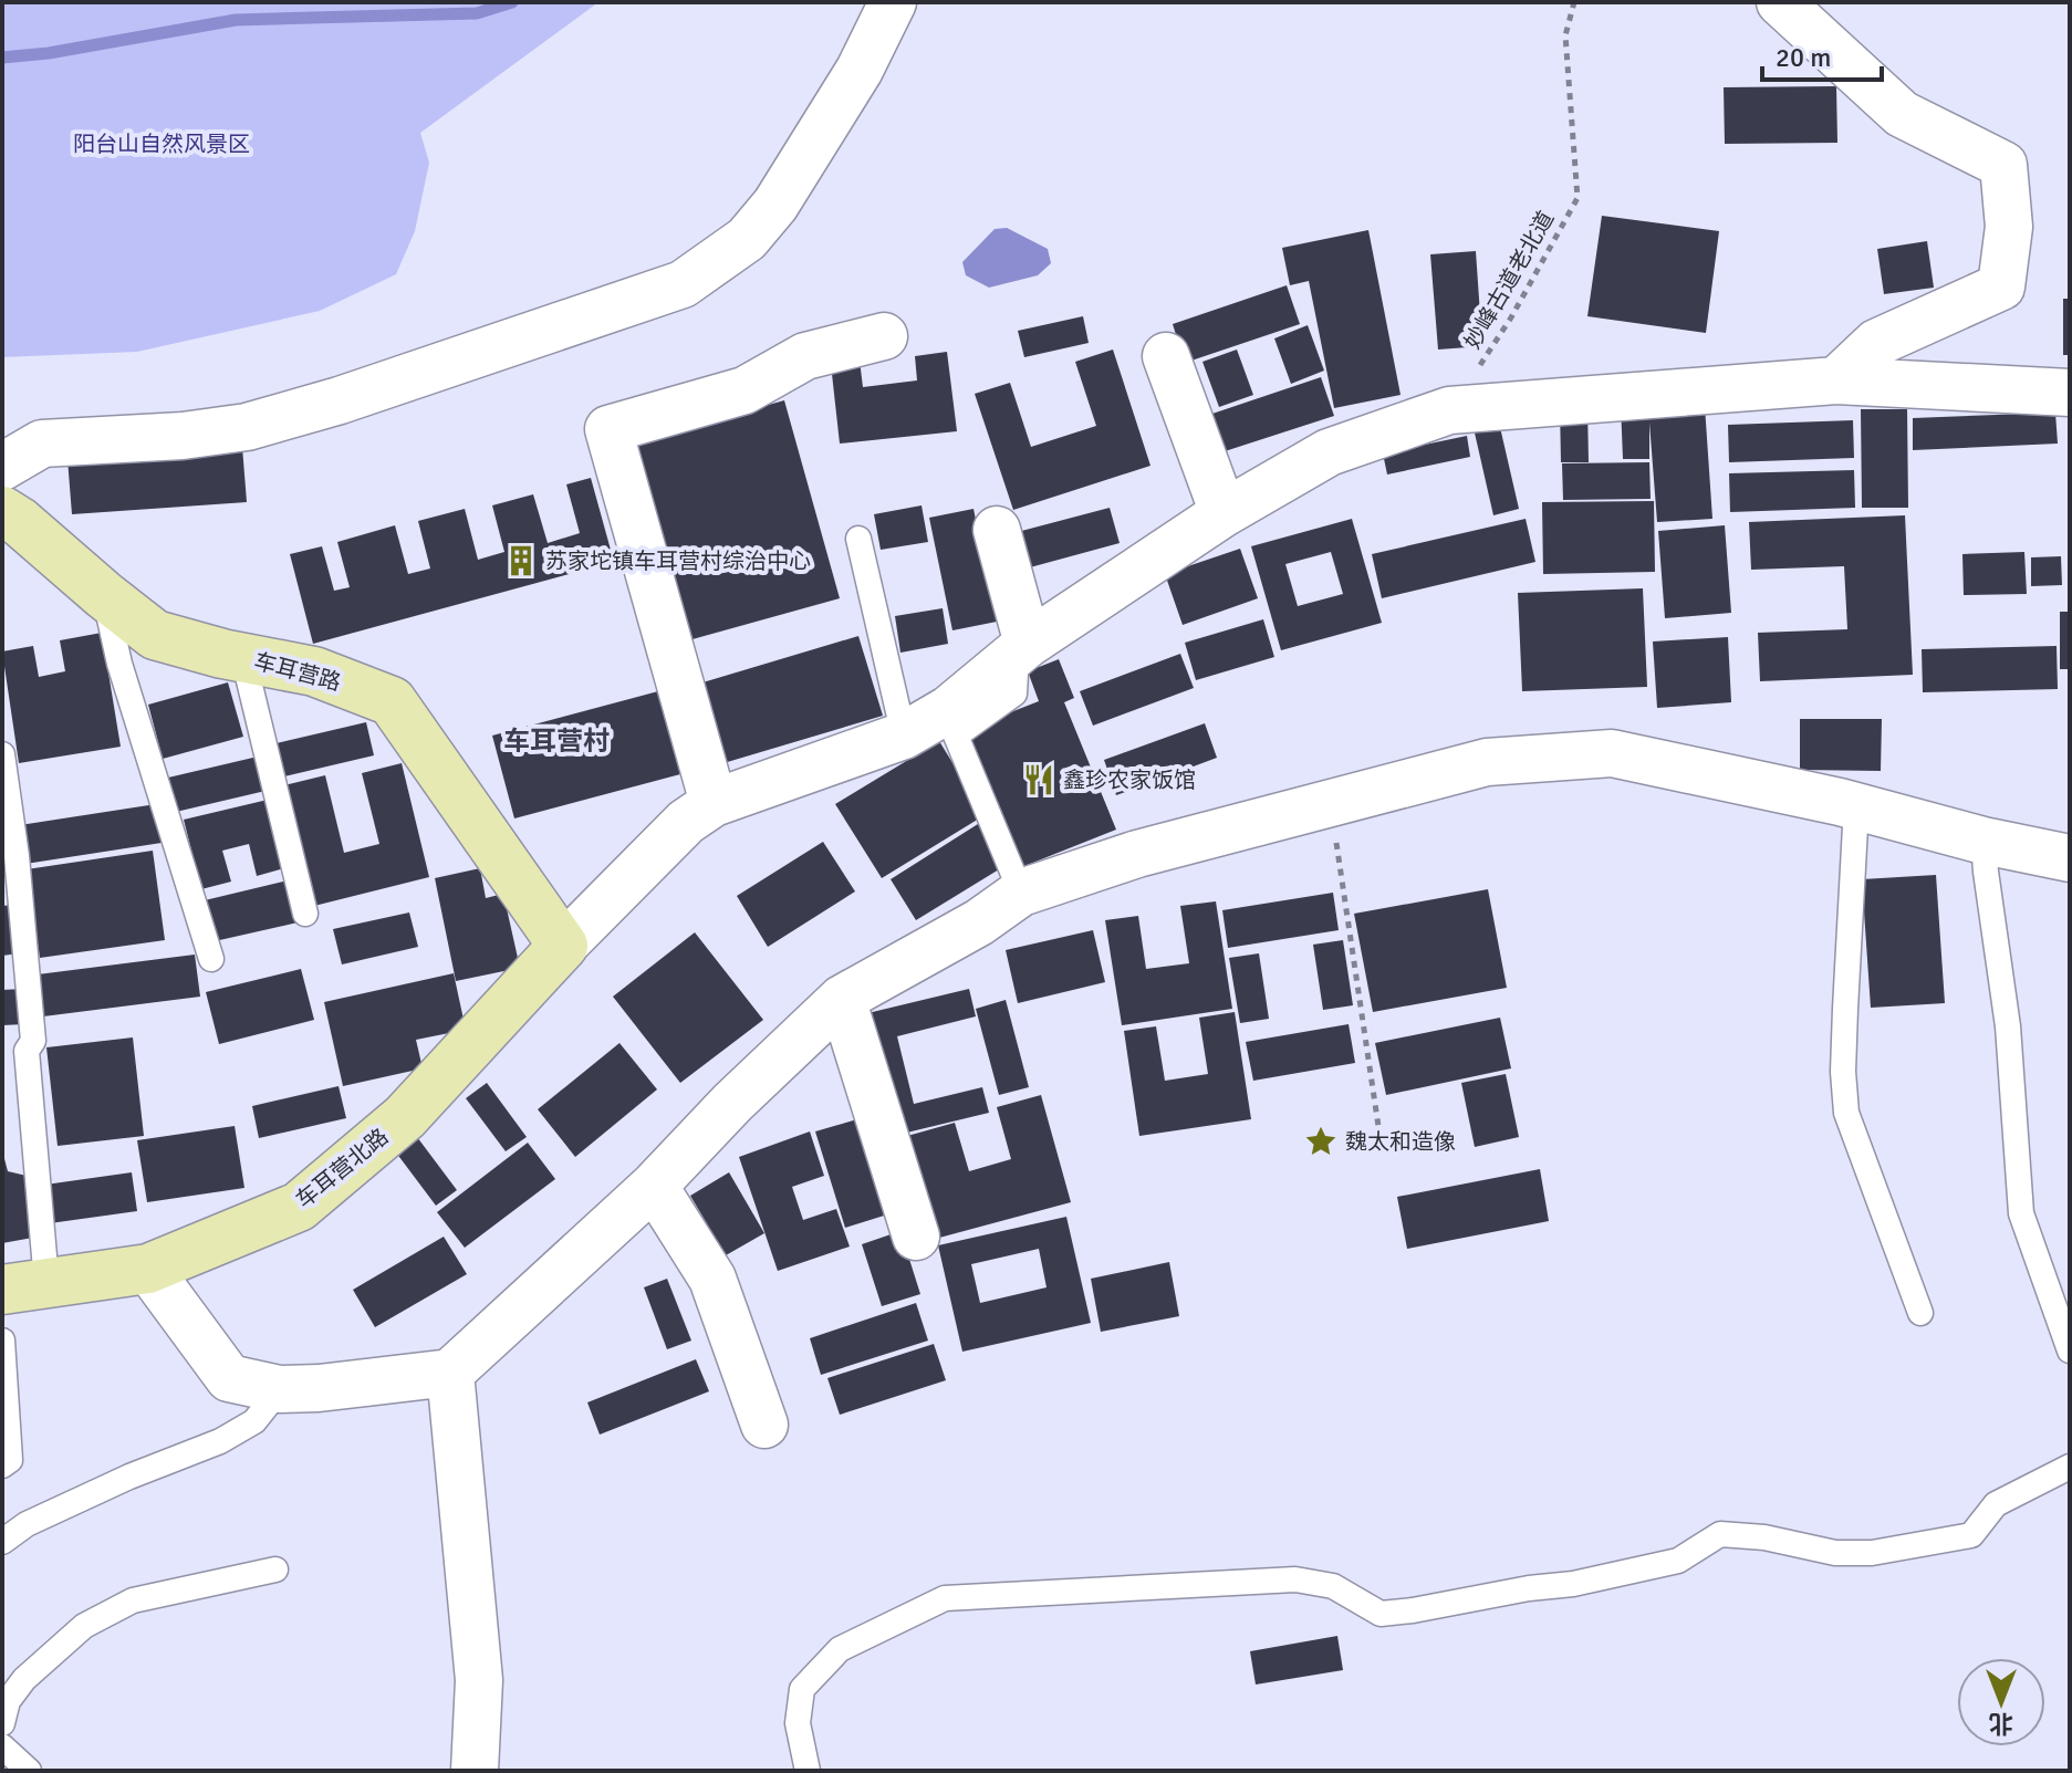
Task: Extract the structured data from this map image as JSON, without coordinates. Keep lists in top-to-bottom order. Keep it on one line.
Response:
{"streets":{"street":["车耳营路","车耳营北路"],"path":["妙峰古道老北道"]},"crossings":[["车耳营路","车耳营北路"]],"districts":["车耳营村"],"parks":["阳台山自然风景区"],"places":{"building":["苏家坨镇车耳营村综治中心"],"restaurant":["鑫珍农家饭馆"],"place":["魏太和造像"]},"scale_bar":"20 m","north":"bottom"}
